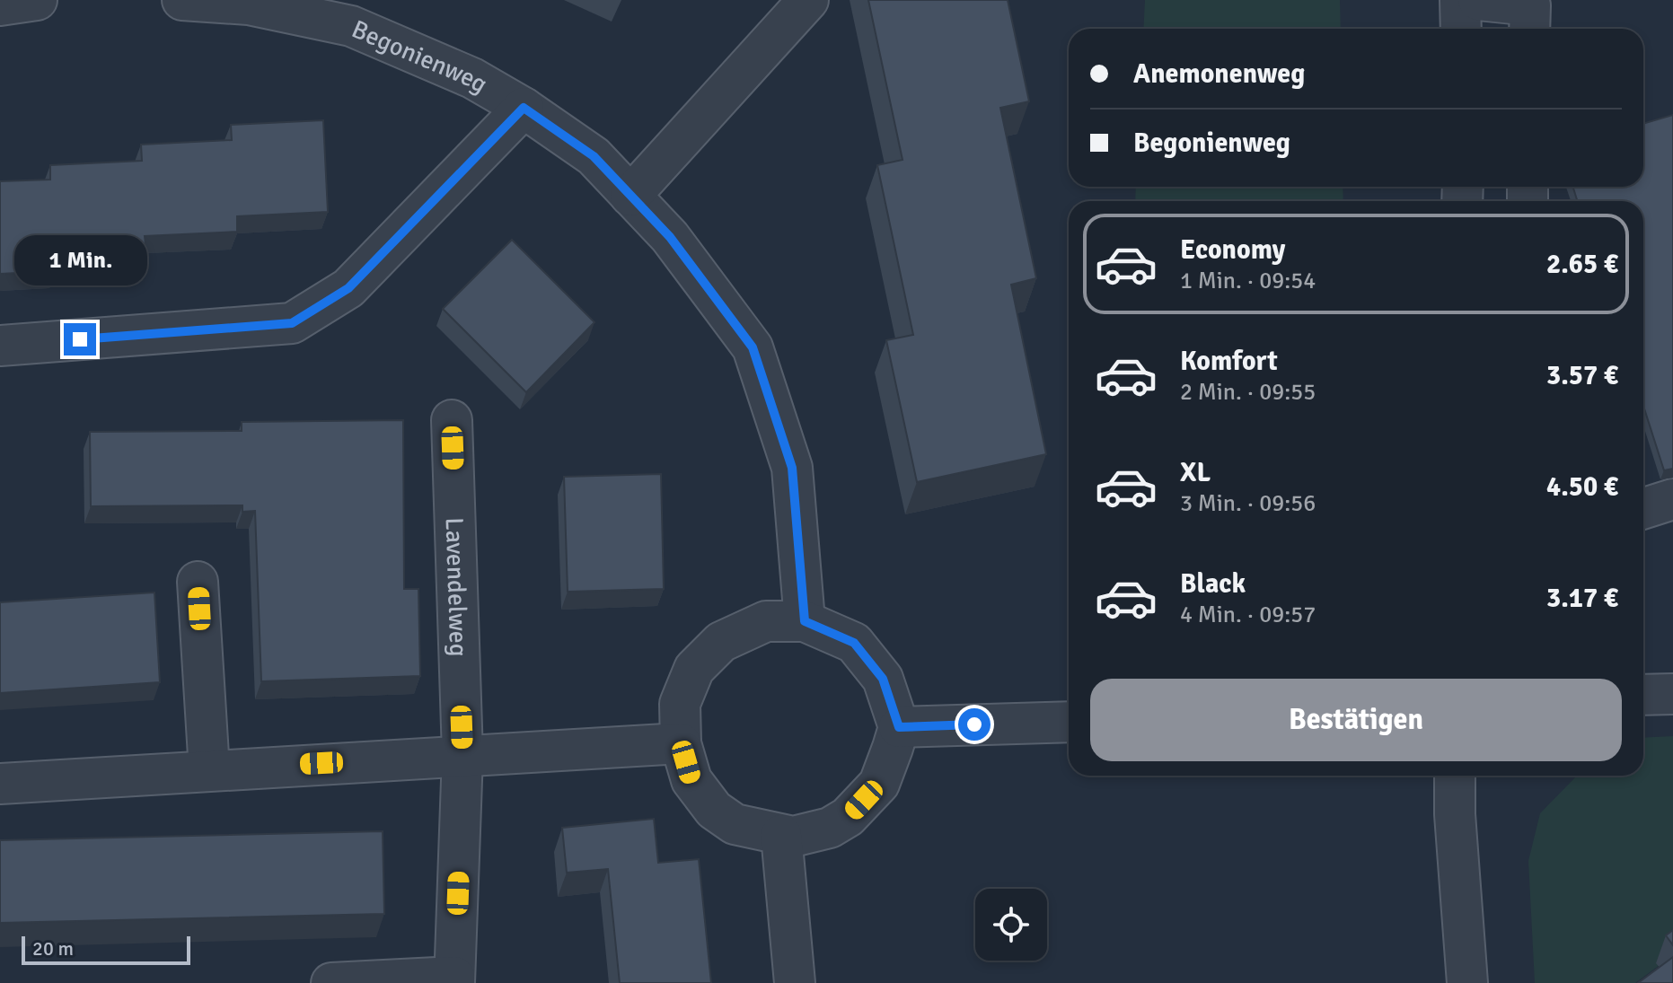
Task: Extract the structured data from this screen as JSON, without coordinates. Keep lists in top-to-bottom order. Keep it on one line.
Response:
{"streets":{"street":["Begonienweg","Lavendelweg"]},"scale_bar":"20 m","page":{"banner":["Anemonenweg","Begonienweg"],"list":[{"name":"Economy","note":"1 Min. · 09:54","value":"2.65 €"},{"name":"Komfort","note":"2 Min. · 09:55","value":"3.57 €"},{"name":"XL","note":"3 Min. · 09:56","value":"4.50 €"},{"name":"Black","note":"4 Min. · 09:57","value":"3.17 €"}],"bubble":"1 Min.","buttons":"Bestätigen","scale":"20 m"}}
